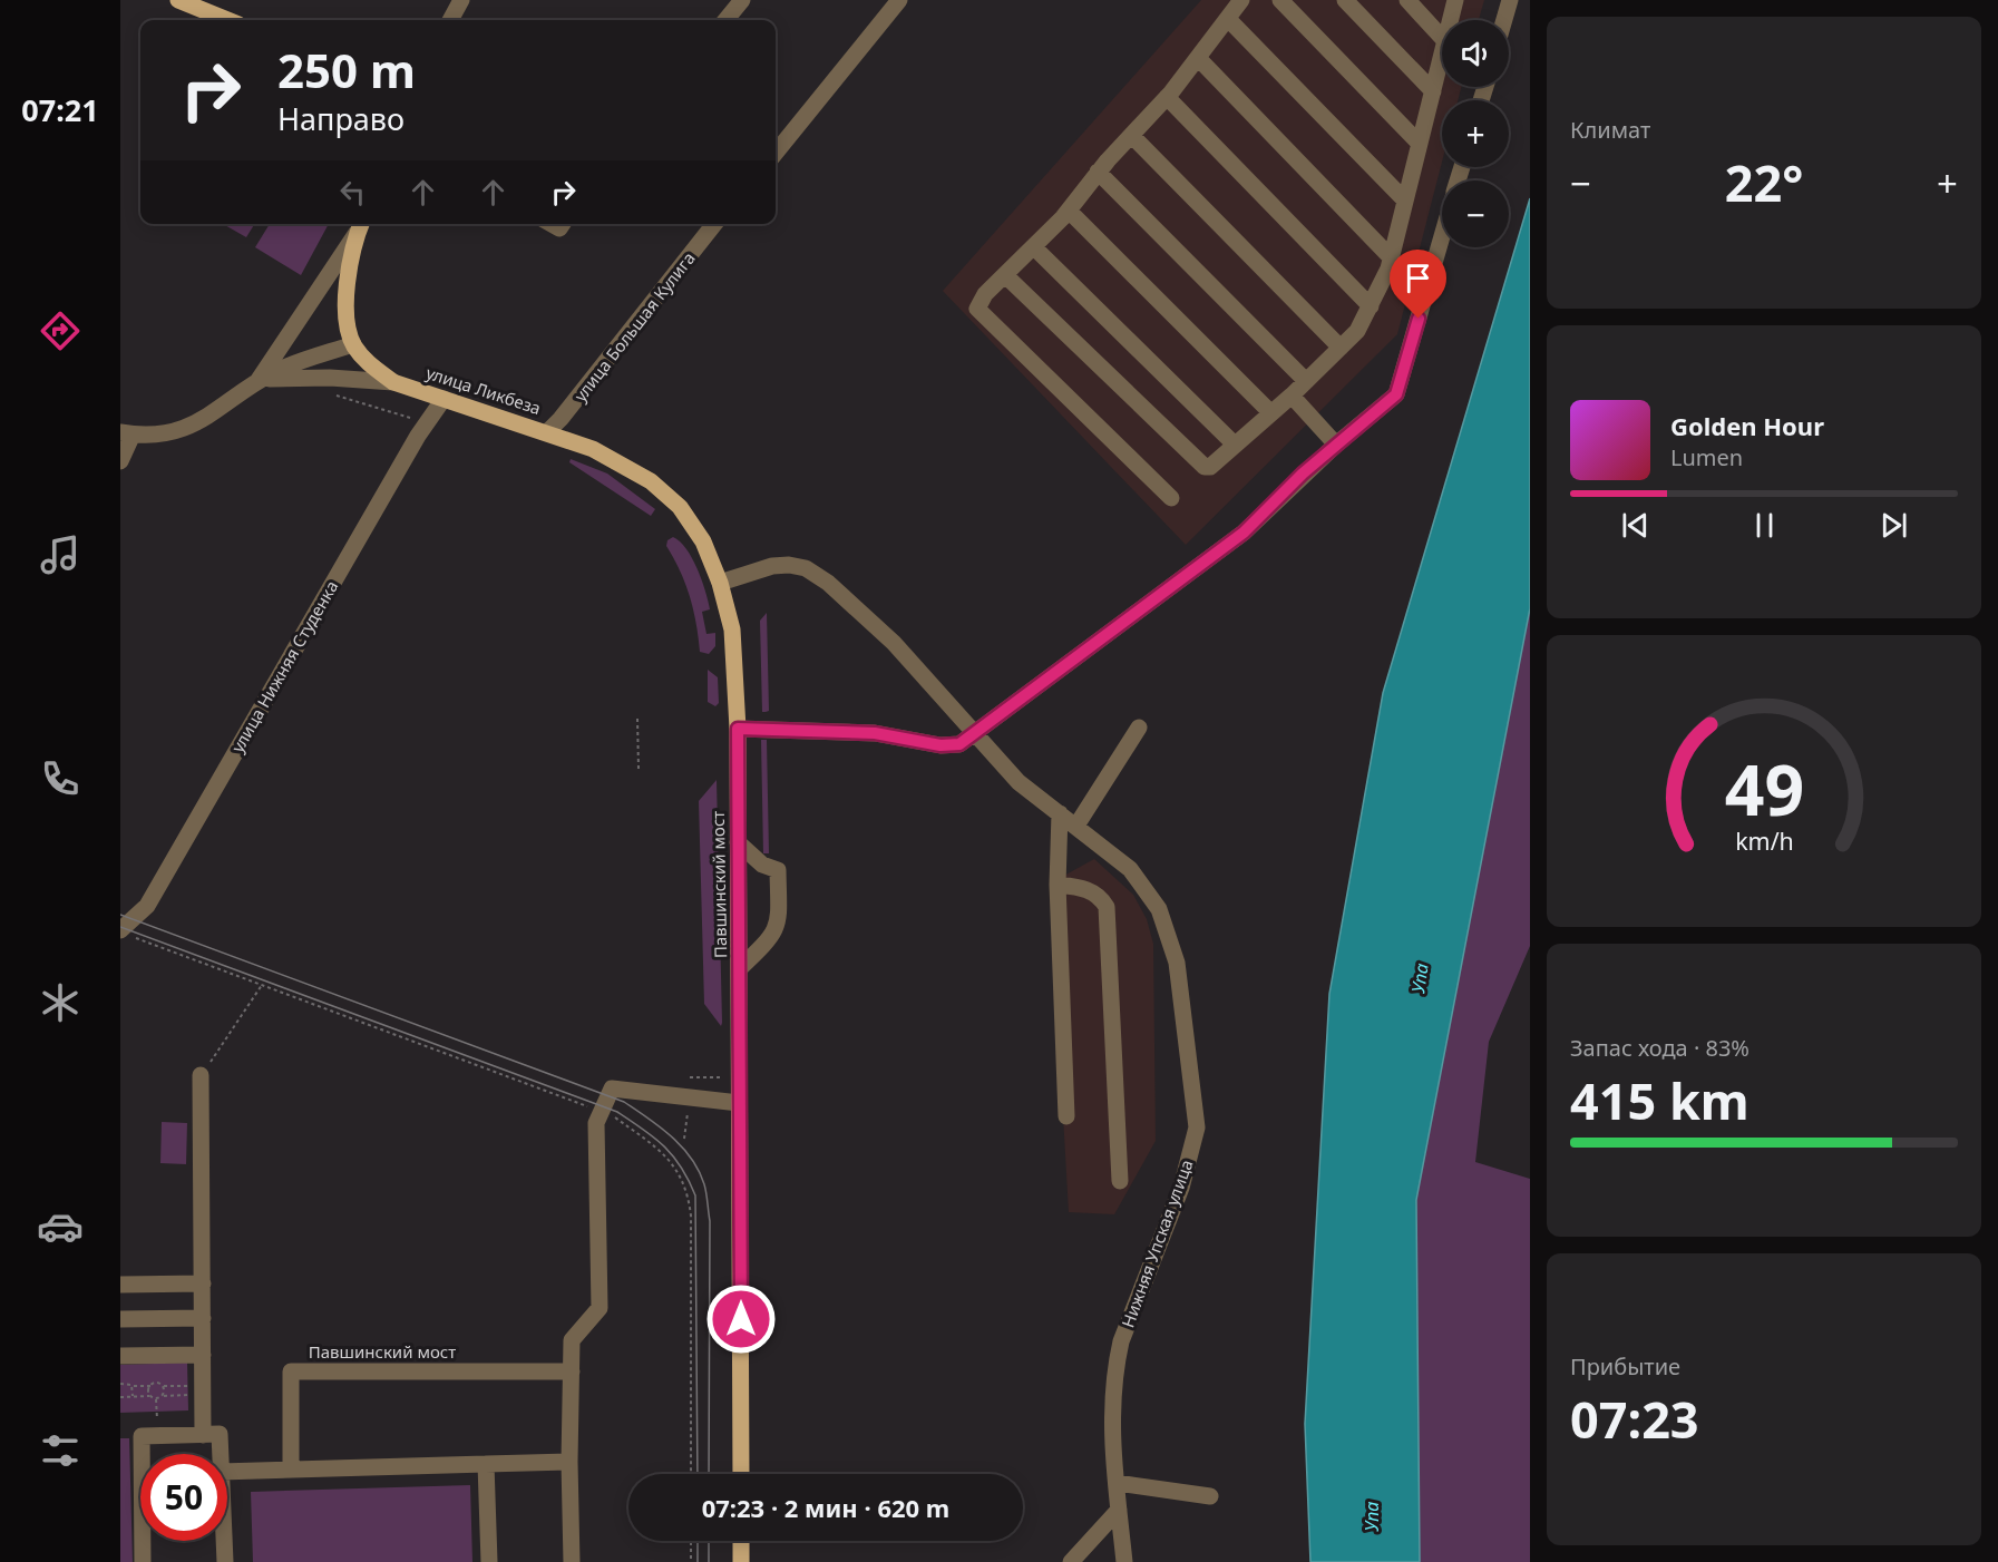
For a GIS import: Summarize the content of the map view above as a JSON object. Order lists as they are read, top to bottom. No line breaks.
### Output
{"streets":{"main road":["улица Ликбеза","Павшинский мост"],"street":["улица Большая Кулига","улица Нижняя Cтуденкa","Нижняя Упская улица"]},"crossings":[["улица Большая Кулига","улица Ликбеза"],["улица Ликбеза","улица Нижняя Cтуденкa"],["улица Ликбеза","Павшинский мост"],["улица Ликбеза","Нижняя Упская улица"]],"water":["Упа"],"page":{"tabs":"07:21","tile":["Климат",["Запас хода · 83%","415 km"],["Прибытие","07:23"]],"map_buttons":["+","−"],"turn":["250 m","Направо"],"heat":["−","22°","+"],"song":["Golden Hour","Lumen"],"limit":"50","trip":"07:23 · 2 мин · 620 m","gauge":["49","km/h"]}}
